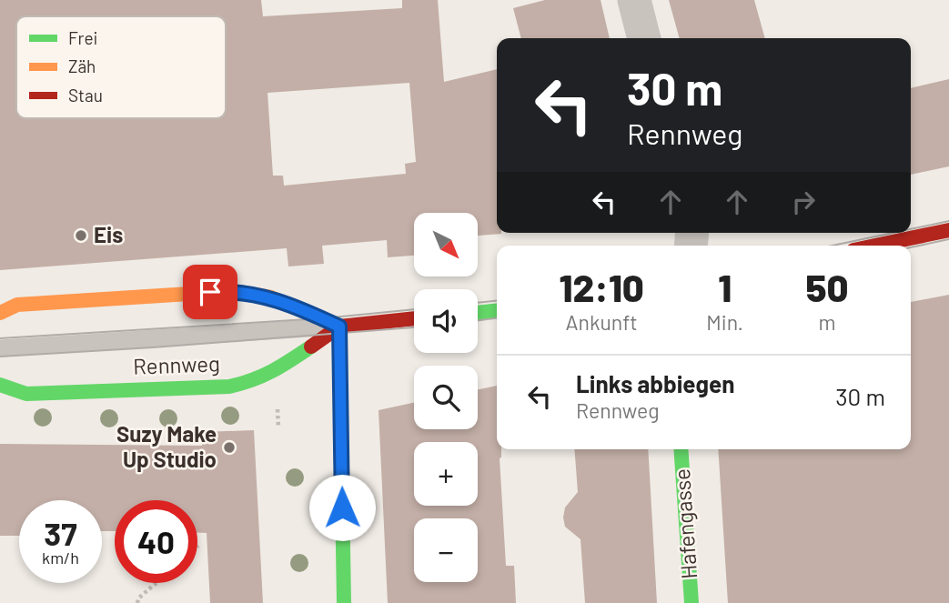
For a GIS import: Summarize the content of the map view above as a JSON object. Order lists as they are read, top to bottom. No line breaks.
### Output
{"streets":{"main road":["Rennweg","Hafengasse"]},"places":["Eis","Suzy Make Up Studio"],"legend":["Frei","Zäh","Stau"],"north":"bottom right","page":{"turn":["30 m","Rennweg"],"map_buttons":["+","−"],"eta":["12:10","Ankunft","1","Min.","50","m"],"list":[{"name":"Links abbiegen","note":"Rennweg","value":"30 m"}],"speed":"37 km/h","limit":"40"}}
